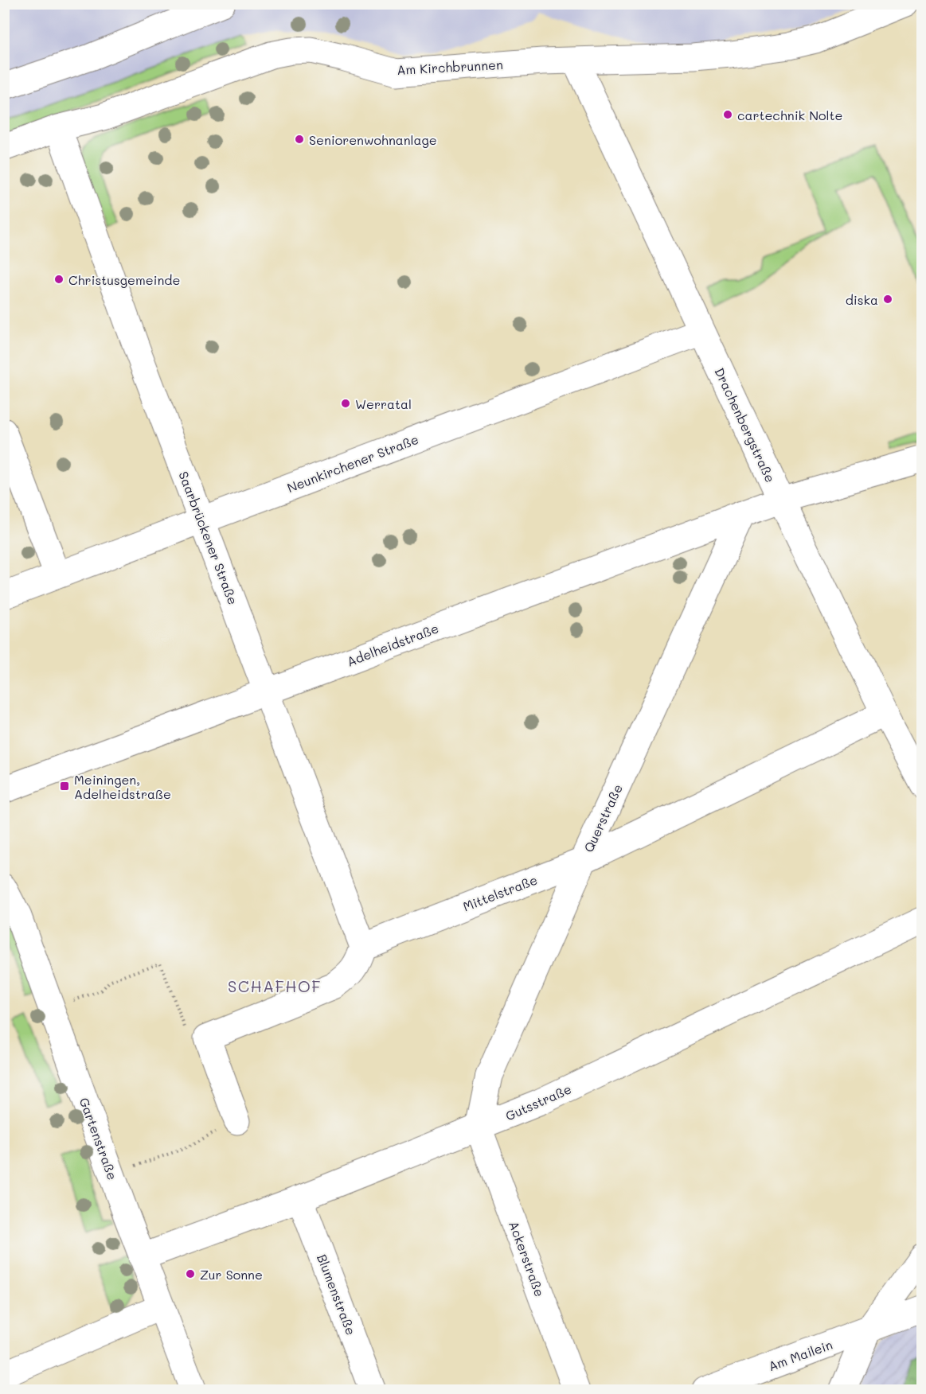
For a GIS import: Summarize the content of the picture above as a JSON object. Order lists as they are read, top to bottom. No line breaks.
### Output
{"streets":{"street":["Am Kirchbrunnen","Drachenbergstraße","Neunkirchener Straße","Saarbrückener Straße","Adelheidstraße","Querstraße","Mittelstraße","Gutsstraße","Gartenstraße","Ackerstraße","Blumenstraße","Am Mailein"]},"crossings":[["Am Kirchbrunnen","Drachenbergstraße"],["Am Kirchbrunnen","Saarbrückener Straße"],["Drachenbergstraße","Neunkirchener Straße"],["Drachenbergstraße","Adelheidstraße"],["Drachenbergstraße","Mittelstraße"],["Neunkirchener Straße","Saarbrückener Straße"],["Saarbrückener Straße","Adelheidstraße"],["Saarbrückener Straße","Mittelstraße"],["Adelheidstraße","Querstraße"],["Querstraße","Mittelstraße"],["Querstraße","Gutsstraße"],["Querstraße","Ackerstraße"],["Gutsstraße","Gartenstraße"],["Gutsstraße","Ackerstraße"],["Gutsstraße","Blumenstraße"]],"districts":["SCHAFHOF"],"places":{"other":["cartechnik Nolte","Seniorenwohnanlage","Christusgemeinde","diska","Werratal","Zur Sonne"],"transit":["Meiningen, Adelheidstraße"]}}
